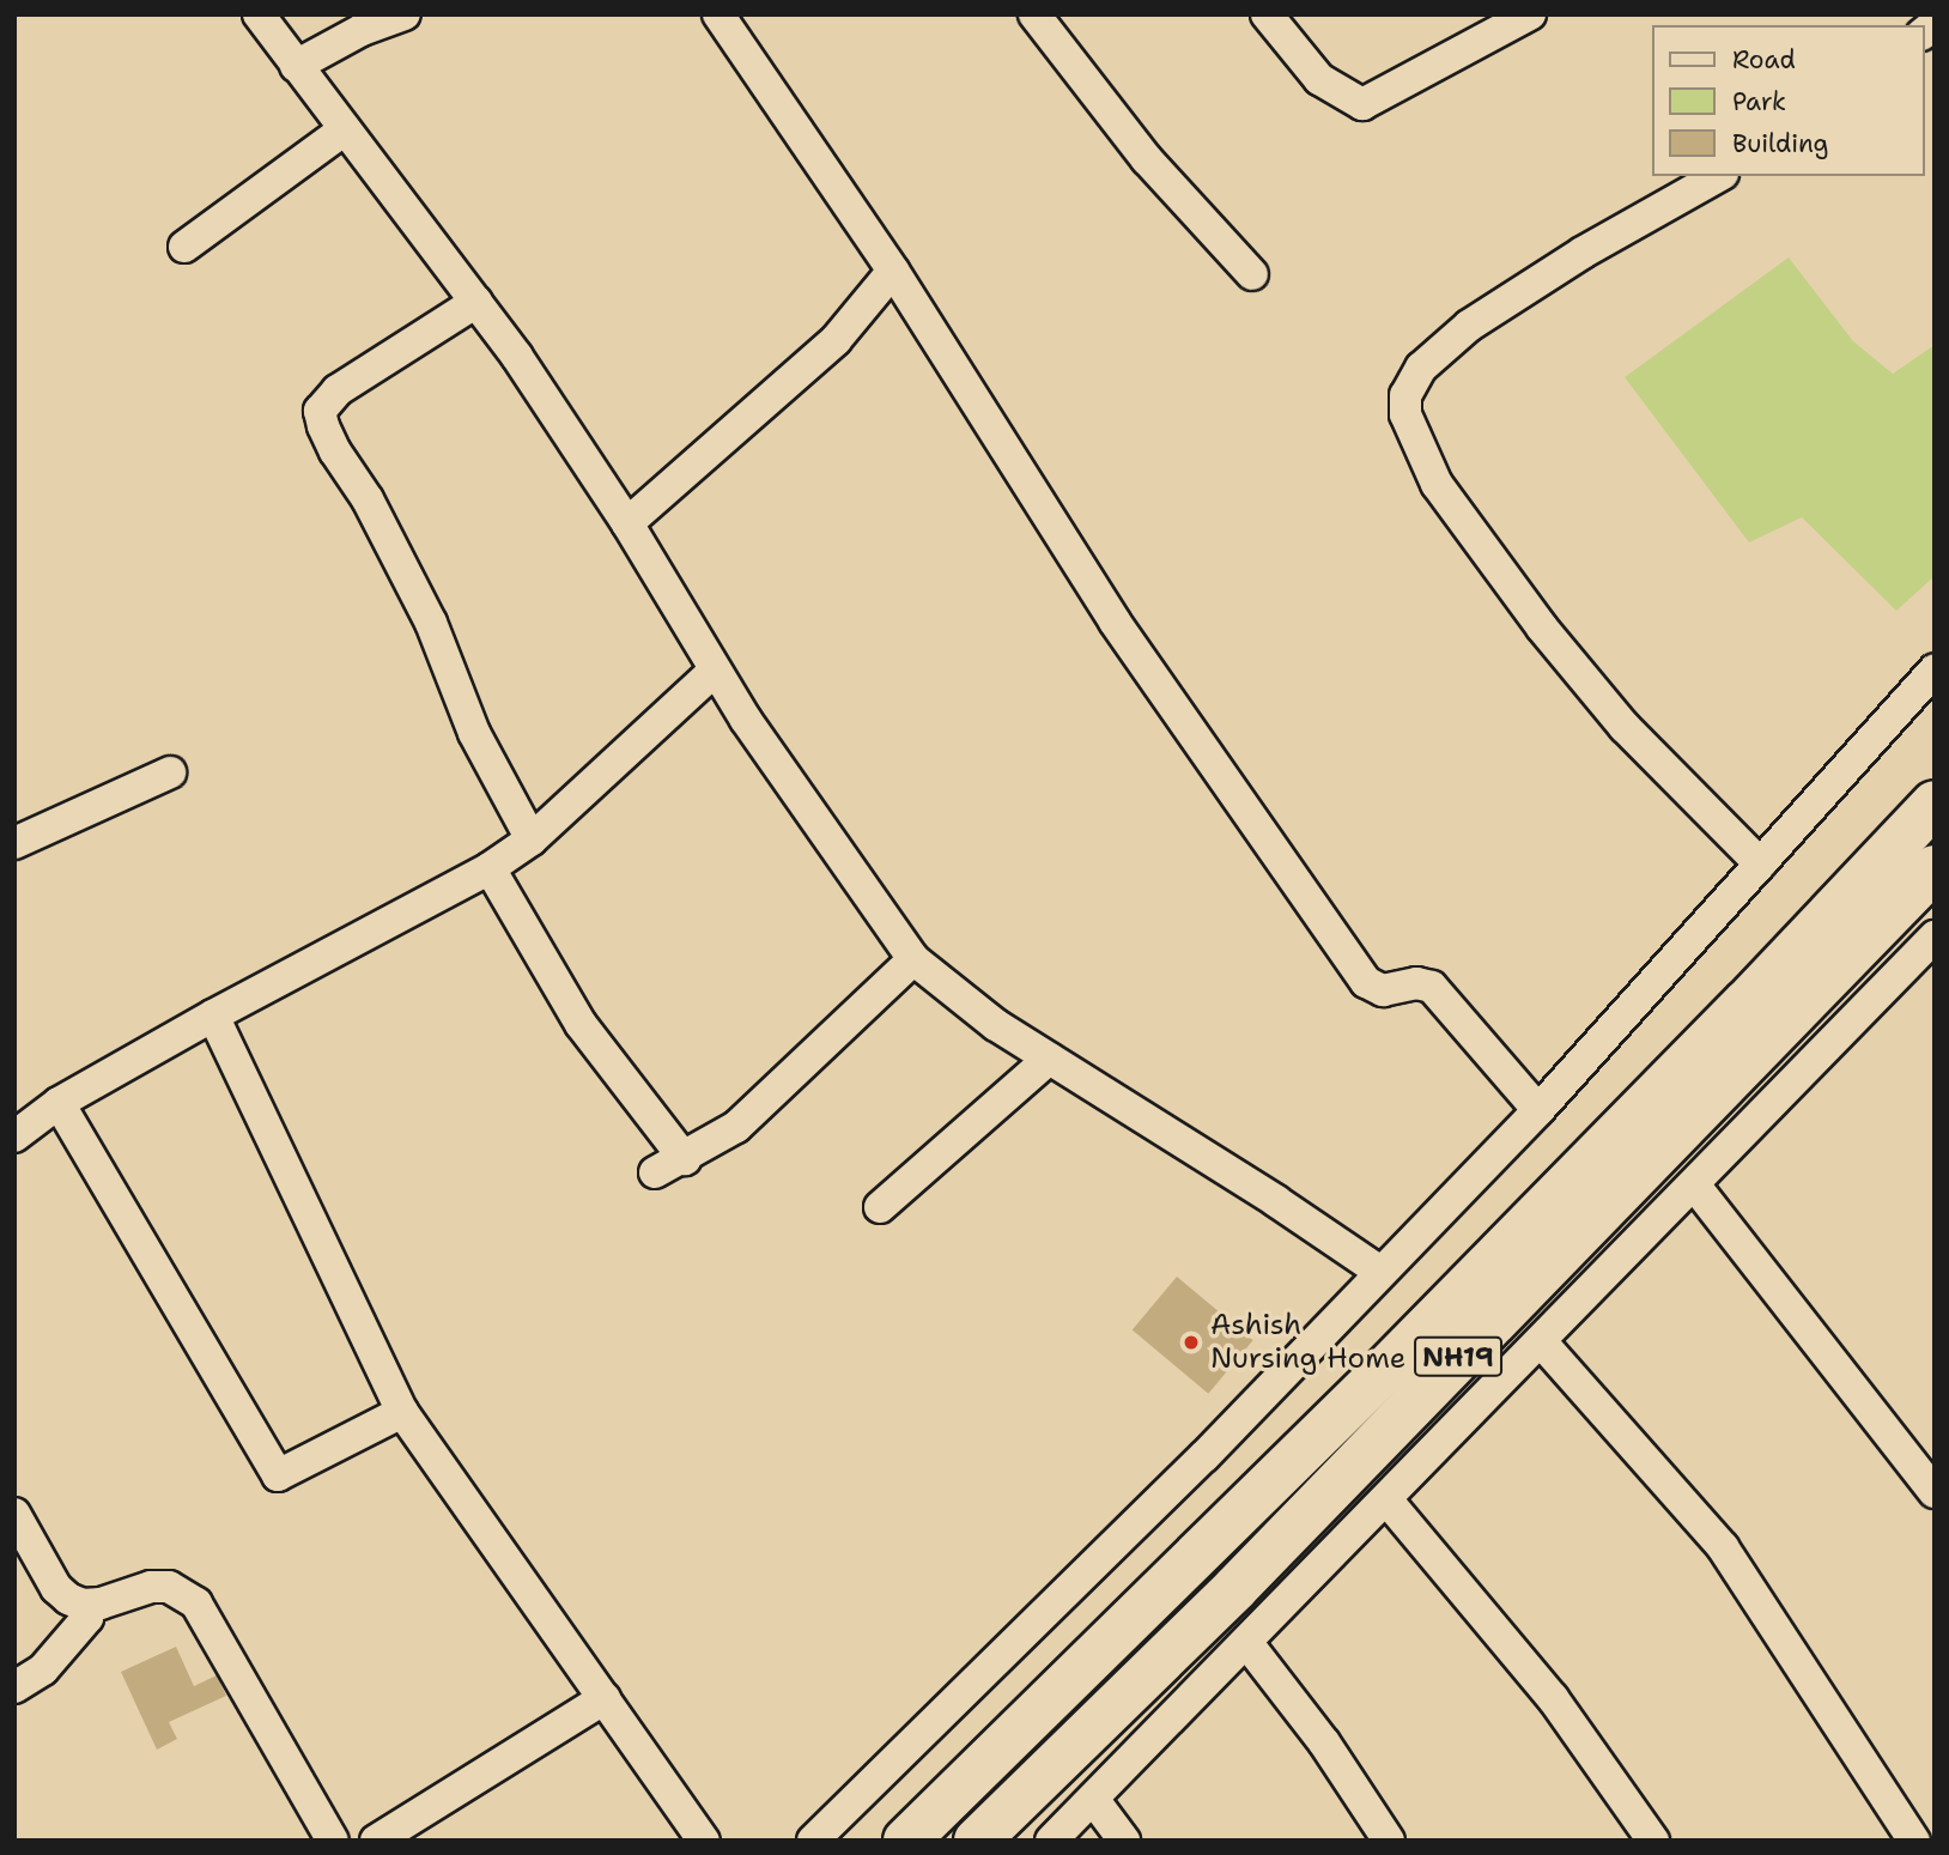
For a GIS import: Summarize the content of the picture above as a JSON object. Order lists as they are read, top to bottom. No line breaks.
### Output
{"streets":{"highway":["NH19"]},"places":["Ashish Nursing Home"],"legend":["Road","Park","Building"]}
